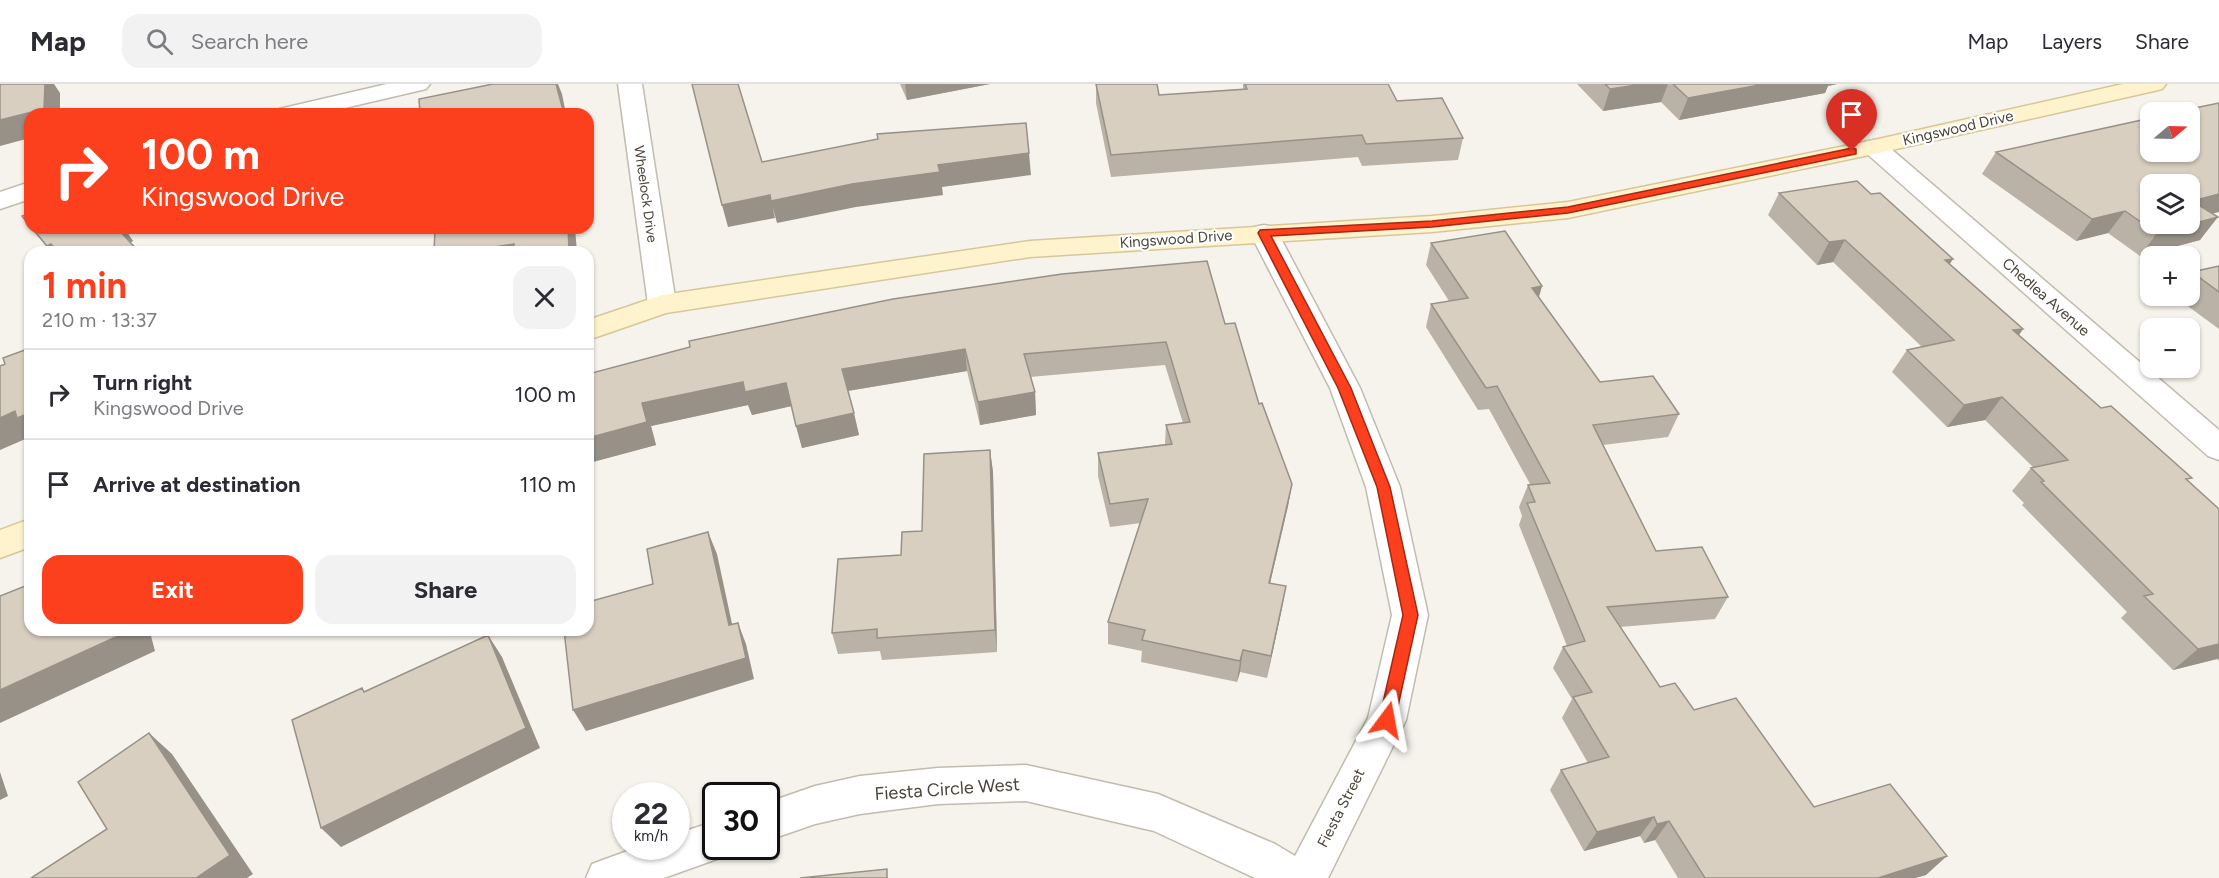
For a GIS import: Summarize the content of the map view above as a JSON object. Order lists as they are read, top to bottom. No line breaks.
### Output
{"streets":{"street":["Kingswood Drive","Wheelock Drive","Chedlea Avenue","Fiesta Circle West","Fiesta Street"]},"crossings":[["Kingswood Drive","Wheelock Drive"],["Kingswood Drive","Chedlea Avenue"],["Kingswood Drive","Fiesta Street"]],"north":"right","page":{"header":"Map","search":"Search here","nav":["Map","Layers","Share"],"map_buttons":["+","−"],"turn":["100 m","Kingswood Drive"],"heading":["1 min","210 m · 13:37"],"list":[{"name":"Turn right","note":"Kingswood Drive","value":"100 m"},{"name":"Arrive at destination","value":"110 m"}],"buttons":["Exit","Share"],"speed":"22 km/h","limit":"30"}}
